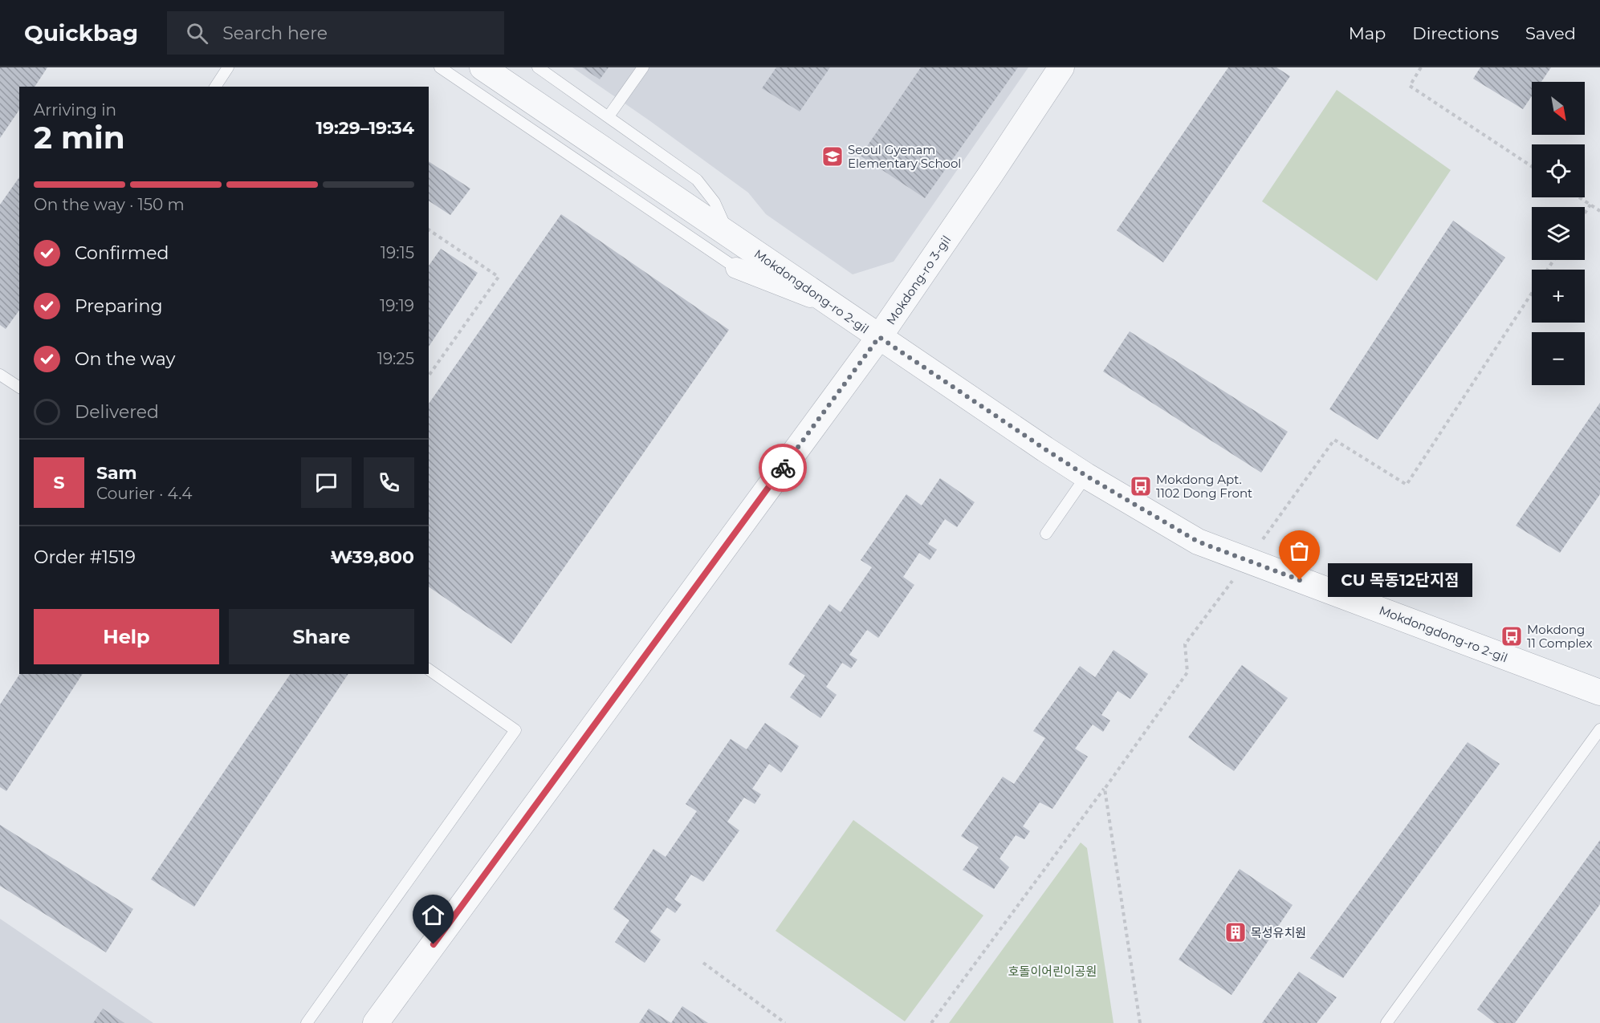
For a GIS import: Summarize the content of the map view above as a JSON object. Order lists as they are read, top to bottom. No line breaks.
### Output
{"streets":{"street":["Mokdong-ro 3-gil","Mokdongdong-ro 2-gil"]},"crossings":[["Mokdong-ro 3-gil","Mokdongdong-ro 2-gil"]],"parks":["호돌이어린이공원"],"places":{"school or university":["Seoul Gyenam Elementary School"],"bus stop":["Mokdong Apt. 1102 Dong Front","Mokdong 11 Complex"],"other":["CU 목동12단지점"],"building":["목성유치원"]},"north":"bottom right","page":{"header":"Quickbag","search":"Search here","nav":["Map","Directions","Saved"],"map_buttons":["+","−"],"heading":["2 min","Arriving in","19:29–19:34"],"panel":["Sam","Courier · 4.4","Order #1519","₩39,800"],"bar":"On the way · 150 m","list":[["Confirmed","19:15"],["Preparing","19:19"],["On the way","19:25"],"Delivered"],"round":"S","bubble":"CU 목동12단지점","buttons":["Help","Share"]}}
